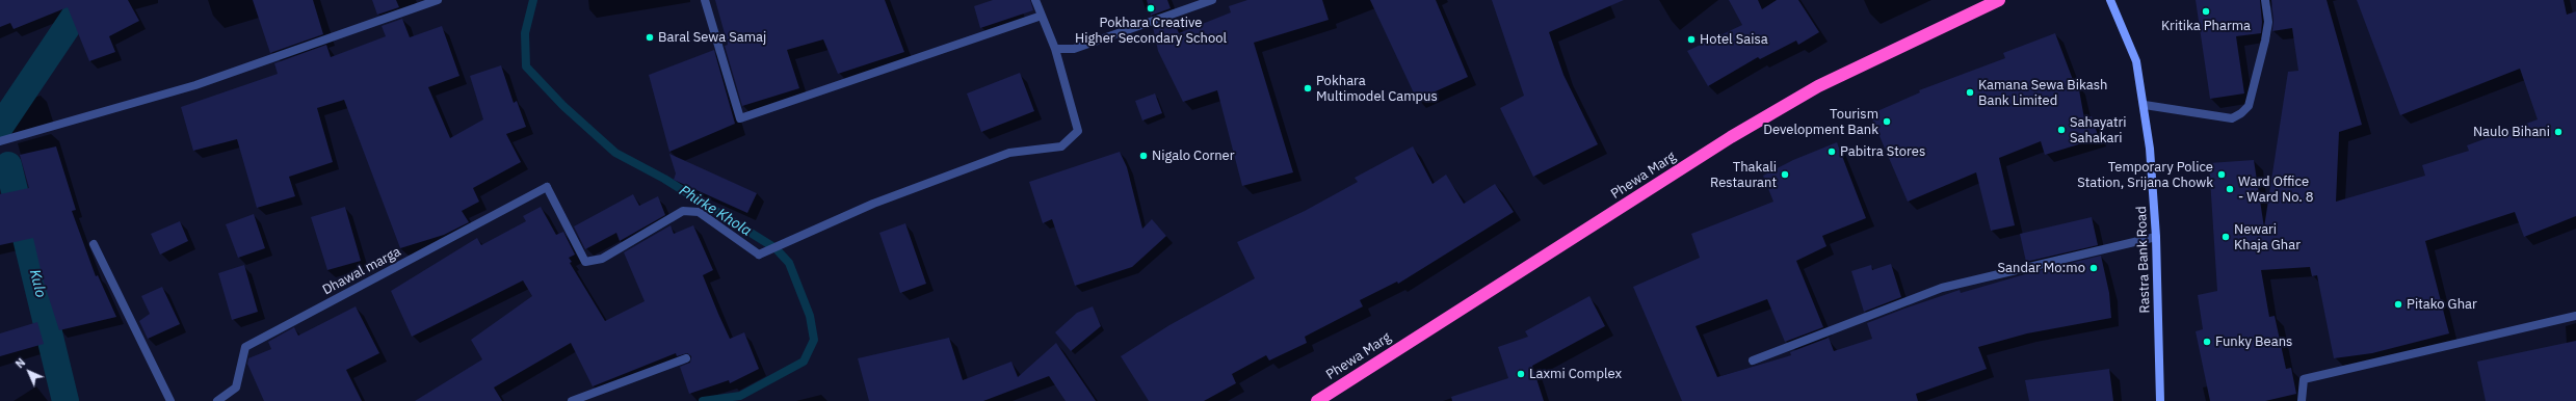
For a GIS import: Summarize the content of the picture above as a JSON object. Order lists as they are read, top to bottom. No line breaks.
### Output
{"streets":{"highway":["Phewa Marg"],"main road":["Rastra Bank Road"],"street":["Dhawal marga"]},"water":["Phirke Khola","Kulo"],"places":["Pokhara Creative Higher Secondary School","Kritika Pharma","Baral Sewa Samaj","Hotel Saisa","Pokhara Multimodel Campus","Kamana Sewa Bikash Bank Limited","Tourism Development Bank","Sahayatri Sahakari","Naulo Bihani","Pabitra Stores","Nigalo Corner","Thakali Restaurant","Temporary Police Station, Srijana Chowk","Ward Office - Ward No. 8","Newari Khaja Ghar","Sandar Mo:mo","Pitako Ghar","Funky Beans","Laxmi Complex"],"north":"top left"}
